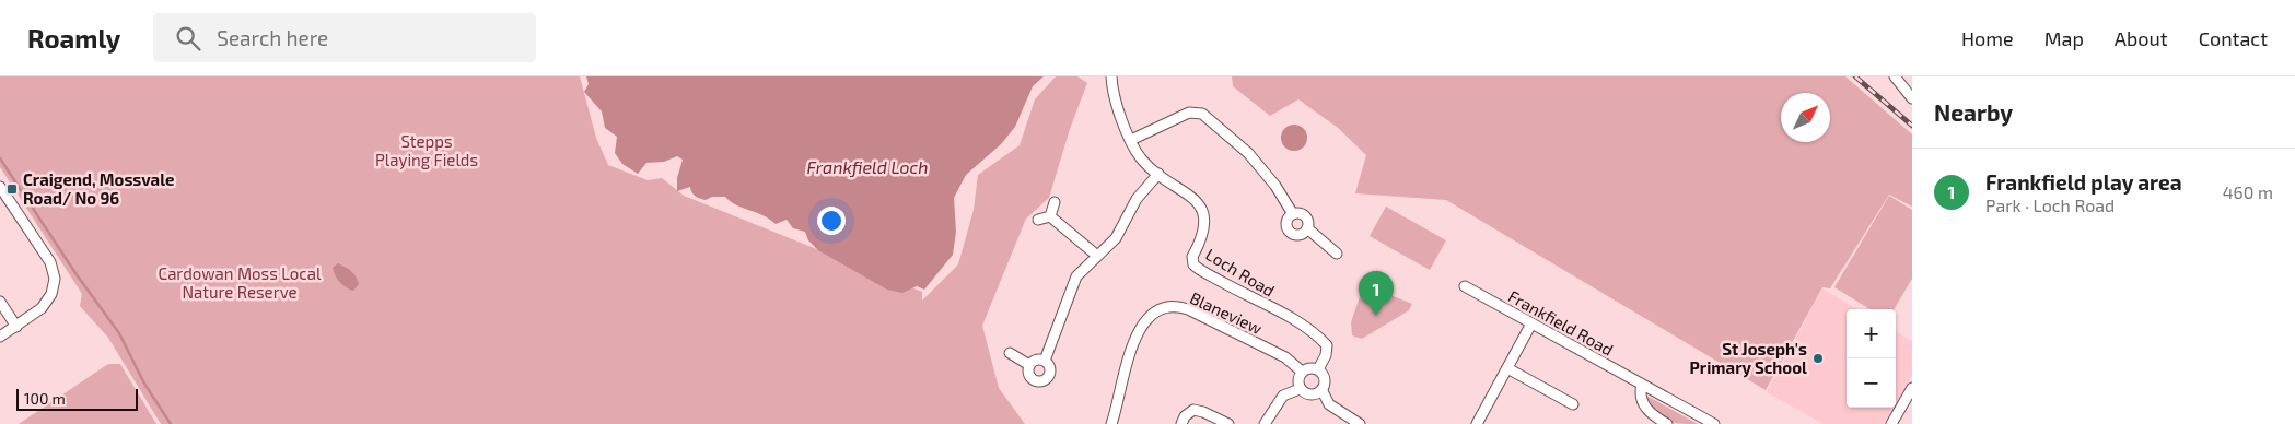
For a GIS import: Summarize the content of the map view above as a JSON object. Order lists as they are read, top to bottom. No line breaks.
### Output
{"streets":{"street":["Loch Road","Blaneview","Frankfield Road"]},"crossings":[["Loch Road","Blaneview"]],"water":["Frankfield Loch"],"parks":["Stepps Playing Fields","Cardowan Moss Local Nature Reserve"],"places":{"transit":["Craigend, Mossvale Road/ No 96"],"other":["St Joseph's Primary School"]},"scale_bar":"100 m","north":"top right","page":{"header":"Roamly","search":"Search here","nav":["Home","Map","About","Contact"],"heading":"Nearby","list":[{"mark":"1","name":"Frankfield play area","note":"Park · Loch Road","value":"460 m"}],"pins":"1","map_buttons":["+","−"],"scale":"100 m"}}
